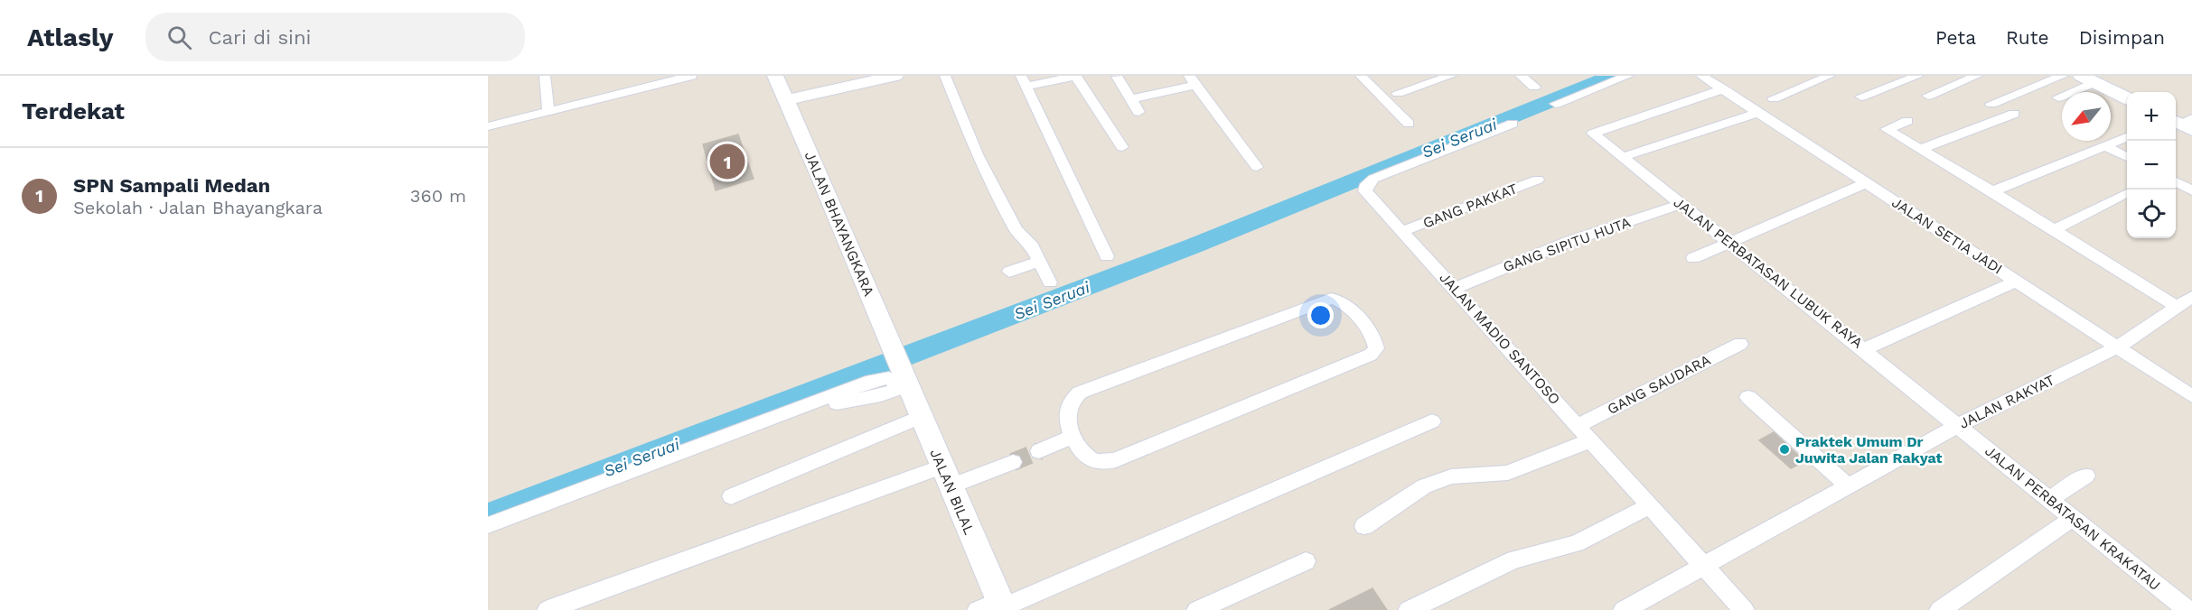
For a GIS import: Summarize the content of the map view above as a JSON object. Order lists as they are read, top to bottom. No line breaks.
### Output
{"streets":{"main road":["JALAN BHAYANGKARA","JALAN BILAL"],"street":["GANG PAKKAT","JALAN SETIA JADI","GANG SIPITU HUTA","JALAN PERBATASAN LUBUK RAYA","JALAN MADIO SANTOSO","GANG SAUDARA","JALAN RAKYAT","JALAN PERBATASAN KRAKATAU"]},"crossings":[["GANG PAKKAT","JALAN MADIO SANTOSO"],["JALAN BHAYANGKARA","JALAN BILAL"],["JALAN SETIA JADI","JALAN PERBATASAN LUBUK RAYA"],["JALAN SETIA JADI","JALAN RAKYAT"],["GANG SIPITU HUTA","JALAN PERBATASAN LUBUK RAYA"],["GANG SIPITU HUTA","JALAN MADIO SANTOSO"],["JALAN PERBATASAN LUBUK RAYA","JALAN PERBATASAN KRAKATAU"],["JALAN MADIO SANTOSO","GANG SAUDARA"],["JALAN MADIO SANTOSO","JALAN RAKYAT"],["JALAN RAKYAT","JALAN PERBATASAN KRAKATAU"]],"water":["Sei Seruai"],"places":["Praktek Umum Dr Juwita Jalan Rakyat"],"north":"bottom left","page":{"header":"Atlasly","search":"Cari di sini","nav":["Peta","Rute","Disimpan"],"heading":"Terdekat","map_buttons":["+","−"],"pins":"1","list":[{"mark":"1","name":"SPN Sampali Medan","note":"Sekolah · Jalan Bhayangkara","value":"360 m"}]}}
